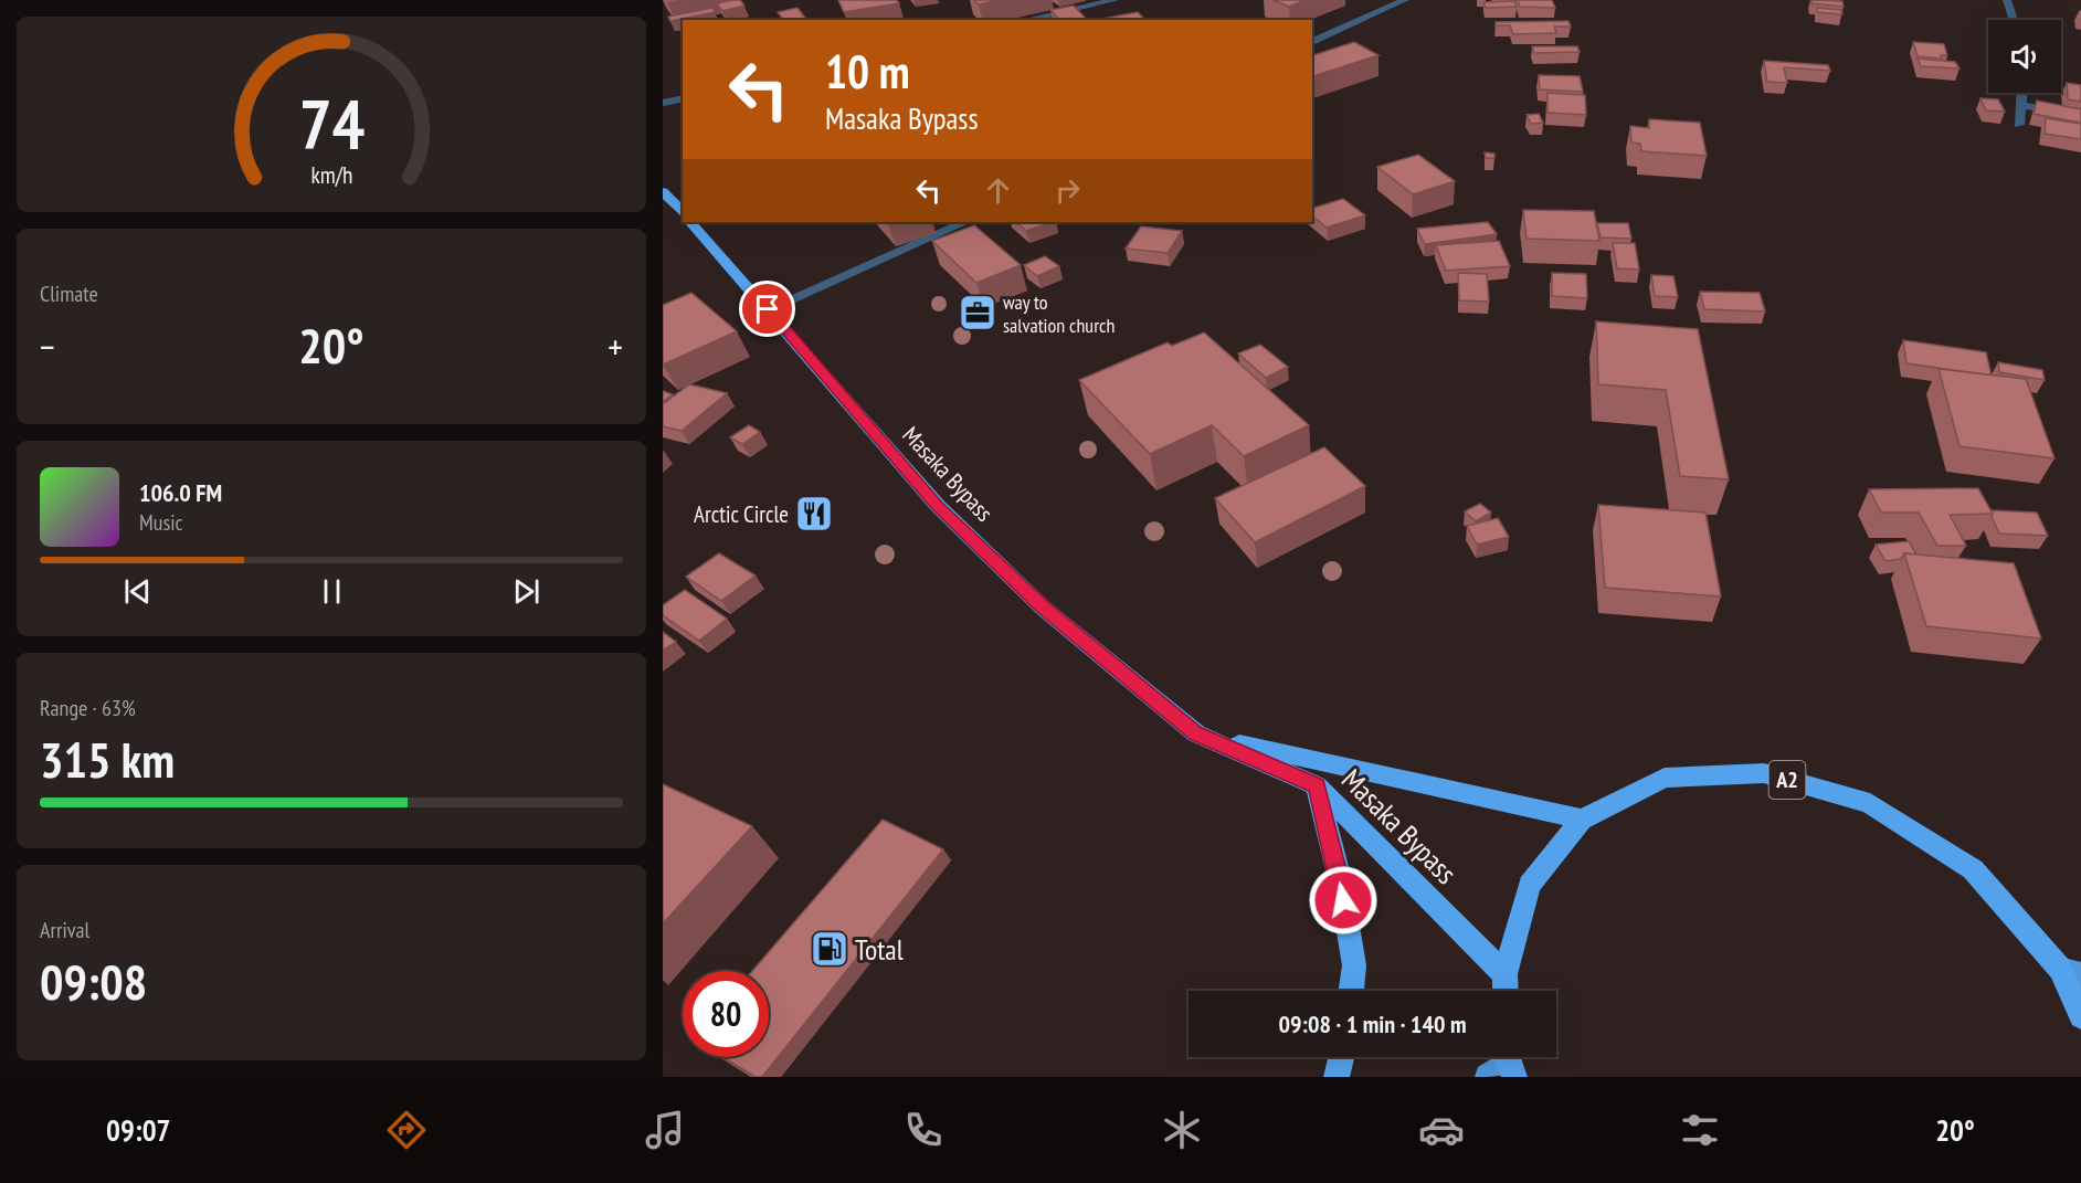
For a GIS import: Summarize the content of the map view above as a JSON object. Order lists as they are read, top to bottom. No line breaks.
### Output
{"streets":{"highway":["Masaka Bypass","A2"]},"crossings":[["Masaka Bypass","A2"]],"places":{"office":["way to salvation church"],"restaurant":["Arctic Circle"],"fuel station":["Total"]},"page":{"turn":["10 m","Masaka Bypass"],"tile":["Climate",["Range · 63%","315 km"],["Arrival","09:08"]],"heat":["−","20°","+"],"song":["106.0 FM","Music"],"limit":"80","trip":"09:08 · 1 min · 140 m","tabs":["09:07","20°"],"gauge":["74","km/h"]}}
